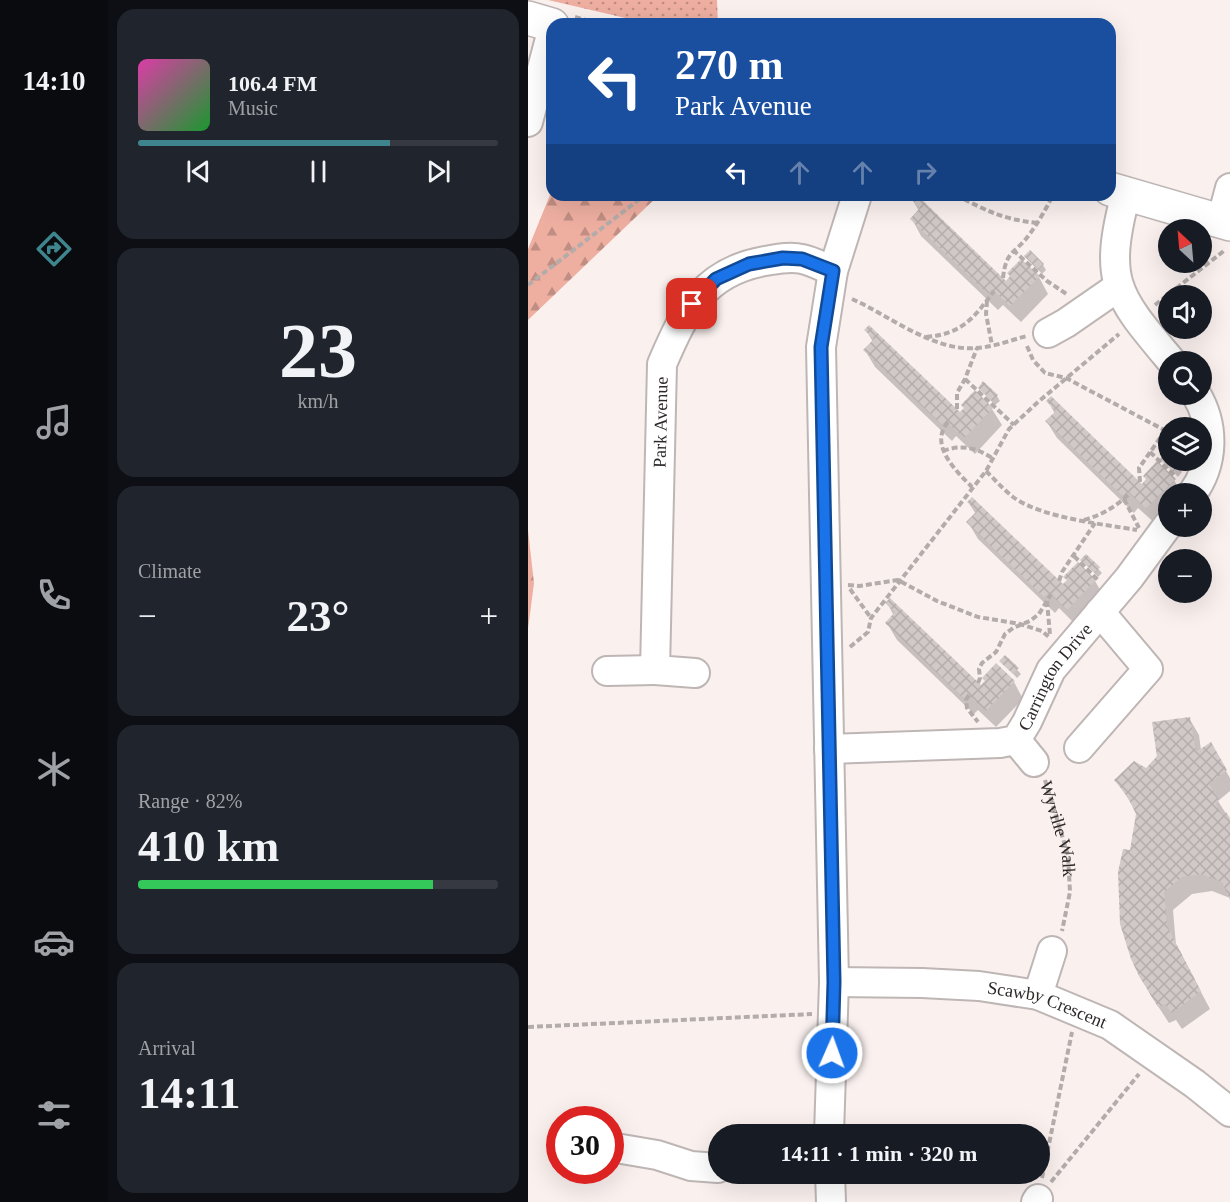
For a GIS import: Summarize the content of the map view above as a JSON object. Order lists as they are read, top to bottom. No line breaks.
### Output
{"streets":{"street":["Park Avenue","Carrington Drive","Wyville Walk","Scawby Crescent"]},"crossings":[["Carrington Drive","Wyville Walk"]],"north":"top left","page":{"tabs":"14:10","turn":["270 m","Park Avenue"],"song":["106.4 FM","Music"],"map_buttons":["+","−"],"tile":[["23","km/h"],"Climate",["Range · 82%","410 km"],["Arrival","14:11"]],"heat":["−","23°","+"],"limit":"30","trip":"14:11 · 1 min · 320 m"}}
